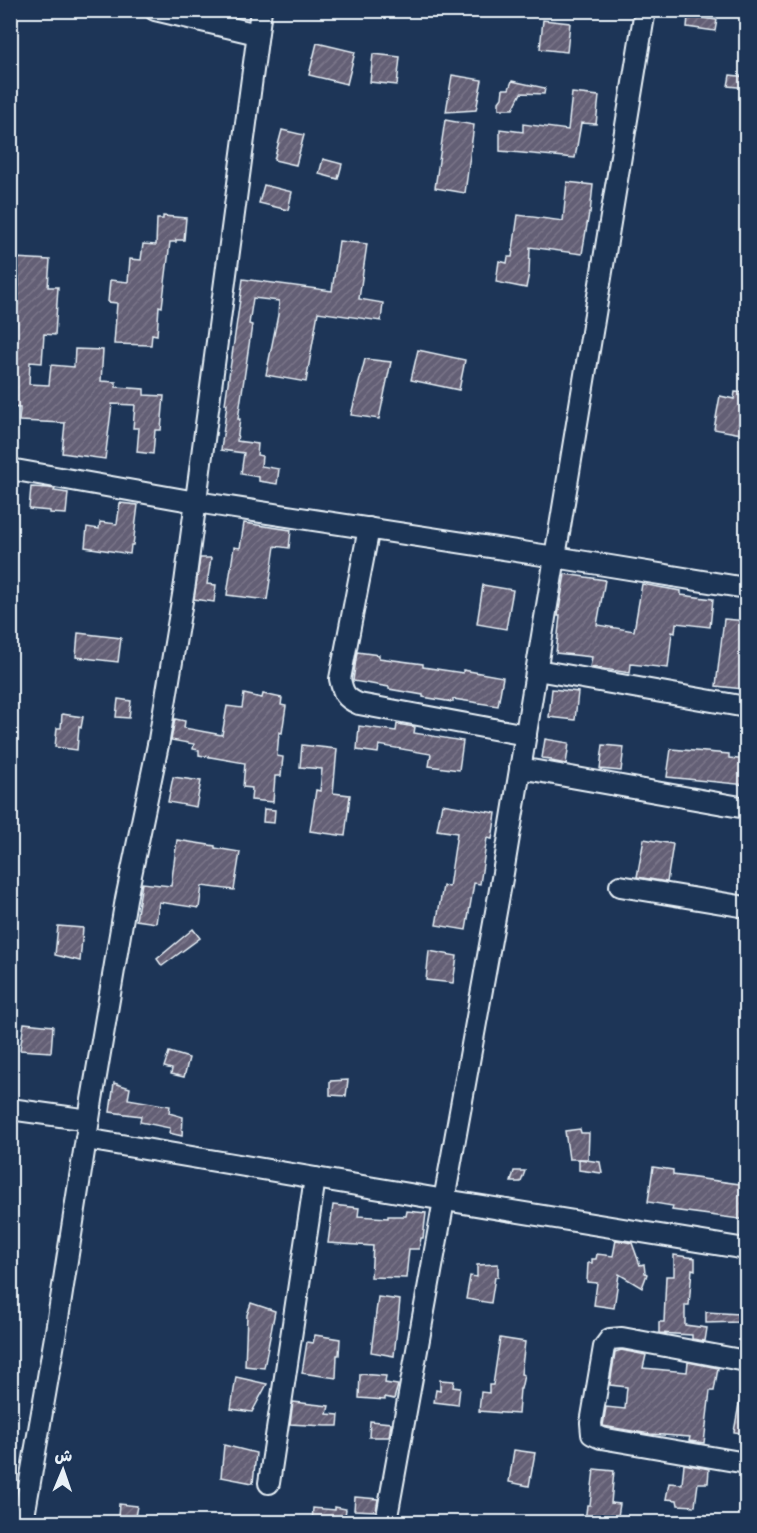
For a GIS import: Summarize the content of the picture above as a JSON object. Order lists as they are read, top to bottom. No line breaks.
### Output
{"north":"top"}
